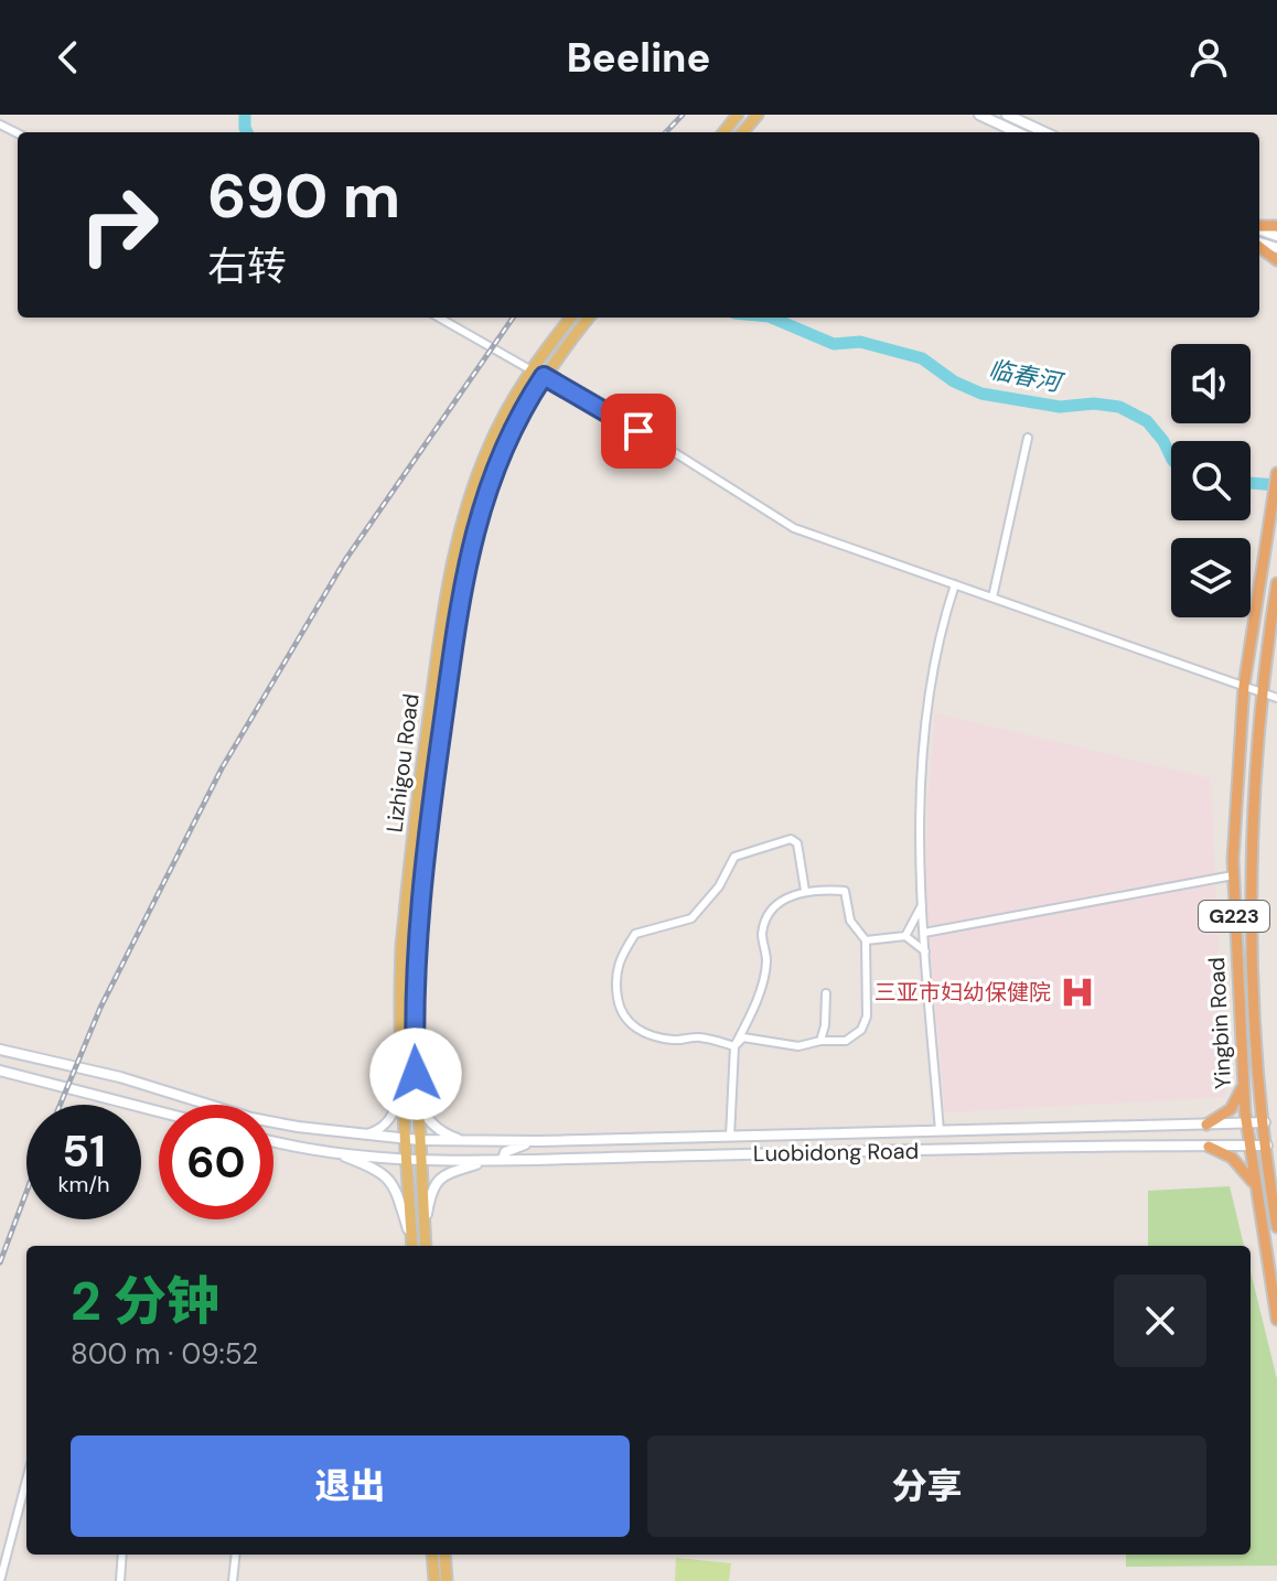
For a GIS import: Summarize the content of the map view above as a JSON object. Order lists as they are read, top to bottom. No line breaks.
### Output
{"streets":{"highway":["G223","Yingbin Road"],"main road":["Lizhigou Road","Luobidong Road"]},"crossings":[["Lizhigou Road","Luobidong Road"],["Yingbin Road","Luobidong Road"]],"water":["临春河"],"places":{"hospital":["三亚市妇幼保健院"]},"page":{"header":"Beeline","turn":["690 m","右转"],"speed":"51 km/h","limit":"60","heading":["2 分钟","800 m · 09:52"],"buttons":["退出","分享"]}}
